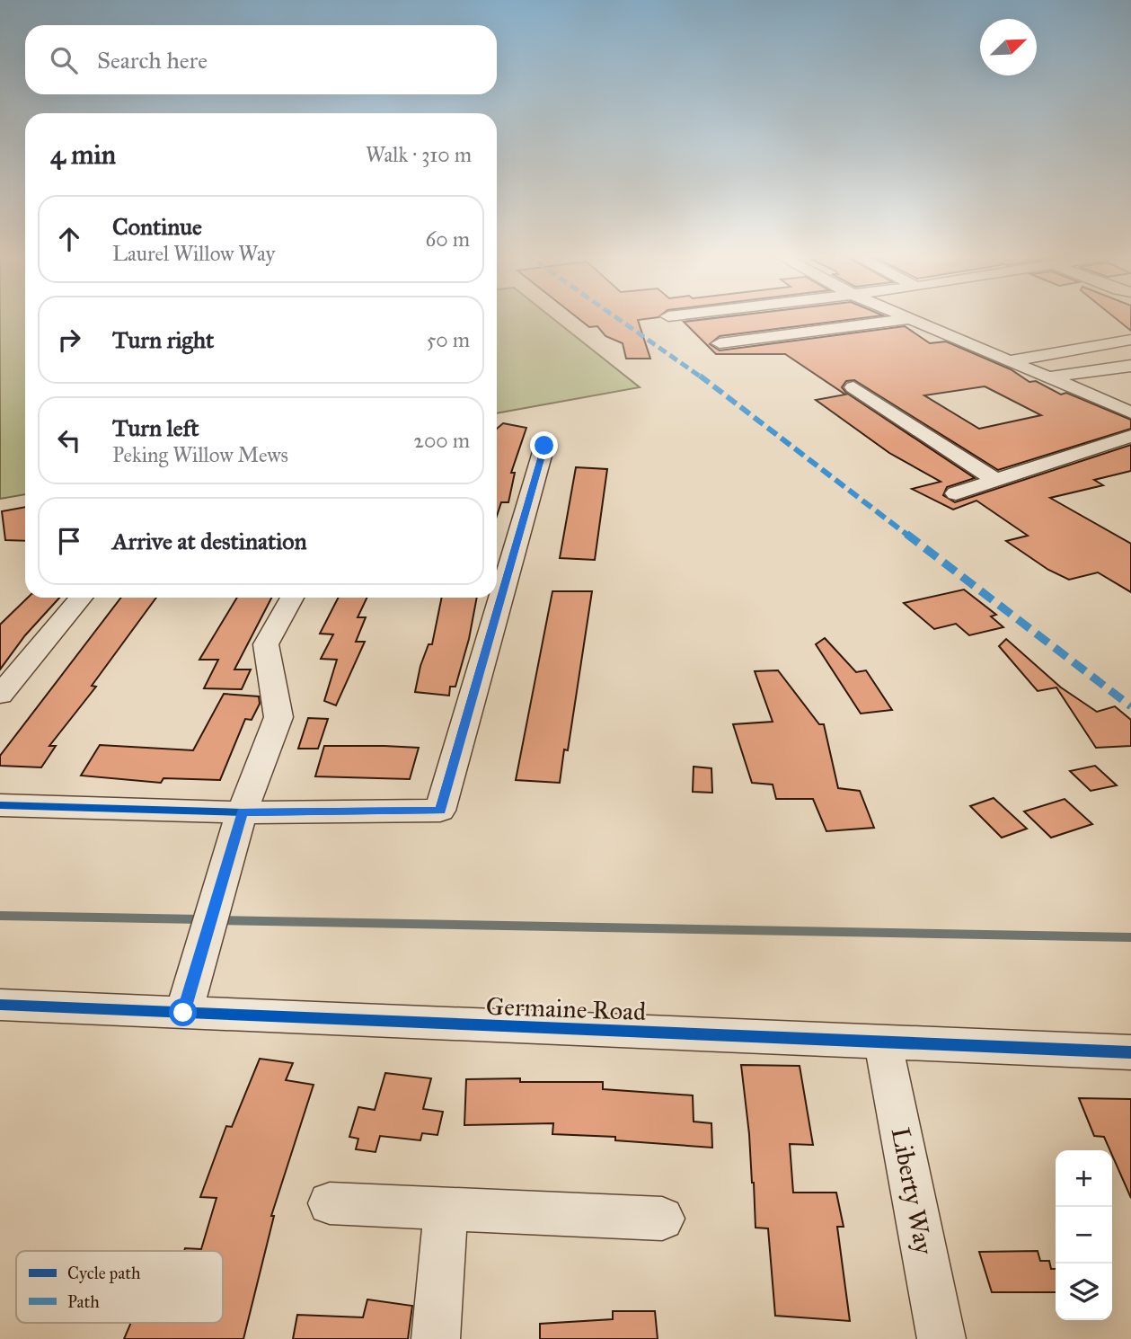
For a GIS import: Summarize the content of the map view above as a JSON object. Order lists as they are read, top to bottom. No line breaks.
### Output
{"streets":{"street":["Germaine Road","Liberty Way"]},"crossings":[["Germaine Road","Liberty Way"]],"legend":["Cycle path","Path"],"north":"top right","page":{"search":"Search here","heading":["4 min","Walk · 310 m"],"list":[["Continue","Laurel Willow Way","60 m"],["Turn right","50 m"],["Turn left","Peking Willow Mews","200 m"],"Arrive at destination"],"map_buttons":["+","−"]}}
